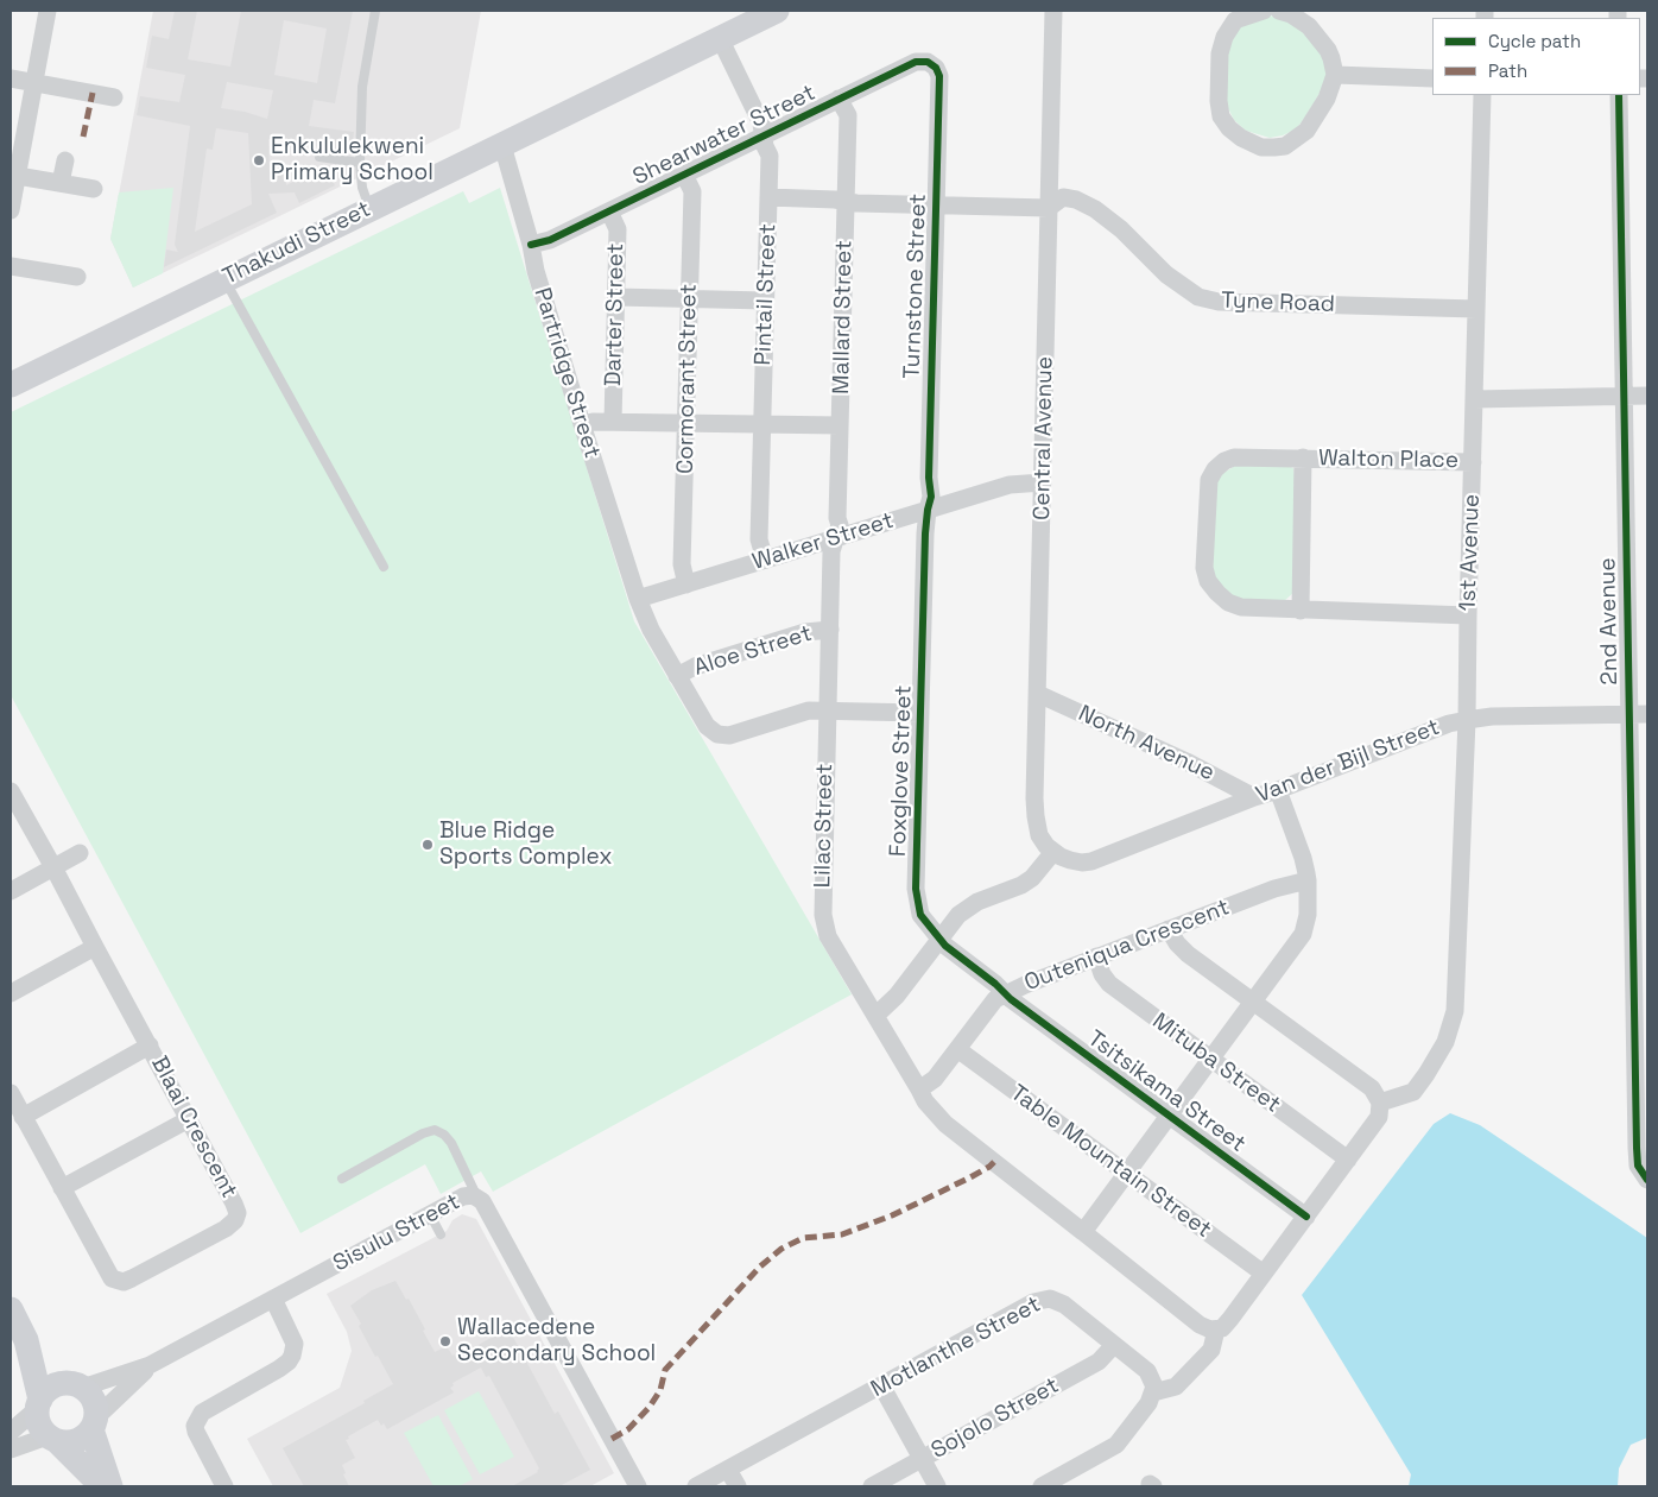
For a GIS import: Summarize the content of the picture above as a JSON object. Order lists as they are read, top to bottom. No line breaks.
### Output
{"streets":{"street":["Shearwater Street","Thakudi Street","Turnstone Street","Pintail Street","Tyne Road","Darter Street","Mallard Street","Partridge Street","Cormorant Street","Central Avenue","Walton Place","Walker Street","1st Avenue","2nd Avenue","Aloe Street","North Avenue","Van der Bijl Street","Foxglove Street","Lilac Street","Outeniqua Crescent","Mituba Street","Tsitsikama Street","Blaai Crescent","Table Mountain Street","Sisulu Street","Motlanthe Street","Sojolo Street"]},"crossings":[["Shearwater Street","Turnstone Street"],["Shearwater Street","Pintail Street"],["Shearwater Street","Darter Street"],["Shearwater Street","Mallard Street"],["Shearwater Street","Partridge Street"],["Shearwater Street","Cormorant Street"],["Thakudi Street","Pintail Street"],["Thakudi Street","Partridge Street"],["Turnstone Street","Walker Street"],["Turnstone Street","Foxglove Street"],["Pintail Street","Walker Street"],["Tyne Road","Central Avenue"],["Tyne Road","1st Avenue"],["Mallard Street","Walker Street"],["Mallard Street","Lilac Street"],["Partridge Street","Walker Street"],["Partridge Street","Aloe Street"],["Partridge Street","Foxglove Street"],["Partridge Street","Lilac Street"],["Cormorant Street","Walker Street"],["Central Avenue","Walker Street"],["Central Avenue","North Avenue"],["Central Avenue","Van der Bijl Street"],["Walton Place","1st Avenue"],["Walker Street","Foxglove Street"],["Walker Street","Lilac Street"],["1st Avenue","Van der Bijl Street"],["2nd Avenue","Van der Bijl Street"],["Aloe Street","Lilac Street"],["North Avenue","Van der Bijl Street"],["Foxglove Street","Outeniqua Crescent"],["Foxglove Street","Tsitsikama Street"],["Lilac Street","Outeniqua Crescent"],["Outeniqua Crescent","Mituba Street"],["Outeniqua Crescent","Tsitsikama Street"],["Outeniqua Crescent","Table Mountain Street"],["Motlanthe Street","Sojolo Street"]],"places":["Enkululekweni Primary School","Blue Ridge Sports Complex","Wallacedene Secondary School"],"legend":["Cycle path","Path"]}
